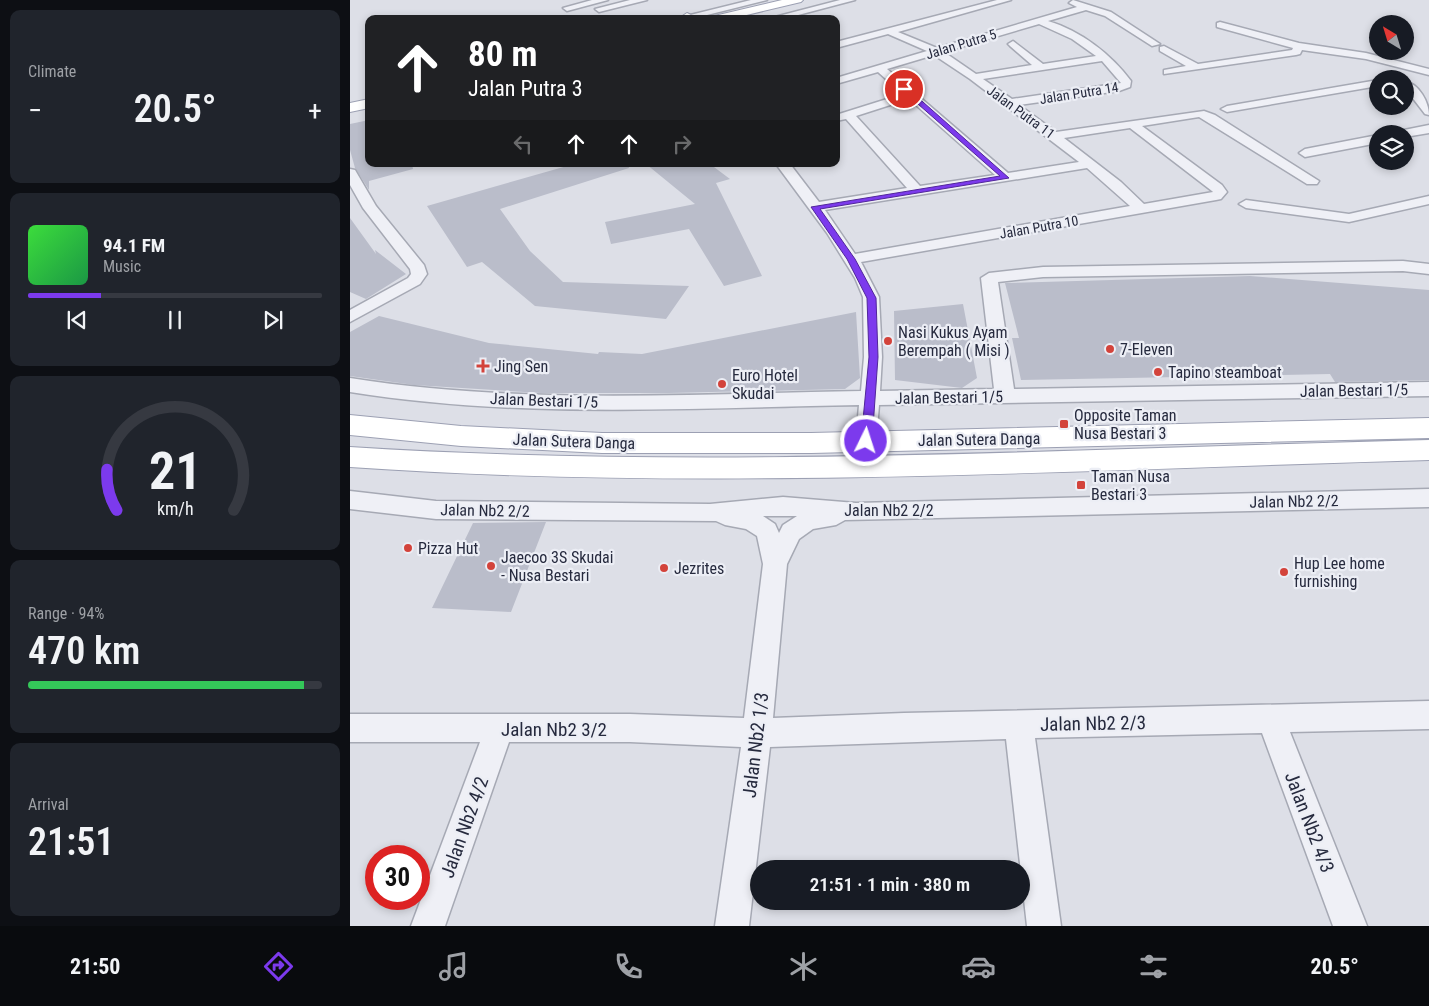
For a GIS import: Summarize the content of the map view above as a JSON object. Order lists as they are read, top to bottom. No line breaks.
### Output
{"streets":{"main road":["Jalan Sutera Danga"],"street":["Jalan Putra 5","Jalan Putra 14","Jalan Putra 11","Jalan Putra 10","Jalan Bestari 1/5","Jalan Nb2 2/2","Jalan Nb2 2/3","Jalan Nb2 3/2","Jalan Nb2 1/3","Jalan Nb2 4/3","Jalan Nb2 4/2"]},"crossings":[["Jalan Putra 5","Jalan Putra 14"],["Jalan Putra 5","Jalan Putra 11"],["Jalan Putra 14","Jalan Putra 11"],["Jalan Putra 11","Jalan Putra 10"],["Jalan Nb2 2/2","Jalan Nb2 1/3"],["Jalan Nb2 2/3","Jalan Nb2 3/2"],["Jalan Nb2 2/3","Jalan Nb2 1/3"],["Jalan Nb2 2/3","Jalan Nb2 4/3"],["Jalan Nb2 3/2","Jalan Nb2 1/3"],["Jalan Nb2 3/2","Jalan Nb2 4/2"]],"places":{"other":["Nasi Kukus Ayam Berempah ( Misi )","7-Eleven","Tapino steamboat","Euro Hotel Skudai","Pizza Hut","Jaecoo 3S Skudai - Nusa Bestari","Jezrites","Hup Lee home furnishing"],"health":["Jing Sen"],"transit":["Opposite Taman Nusa Bestari 3","Taman Nusa Bestari 3"]},"north":"top left","page":{"tile":["Climate",["Range · 94%","470 km"],["Arrival","21:51"]],"turn":["80 m","Jalan Putra 3"],"heat":["−","20.5°","+"],"song":["94.1 FM","Music"],"limit":"30","trip":"21:51 · 1 min · 380 m","tabs":["21:50","20.5°"],"gauge":["21","km/h"]}}
